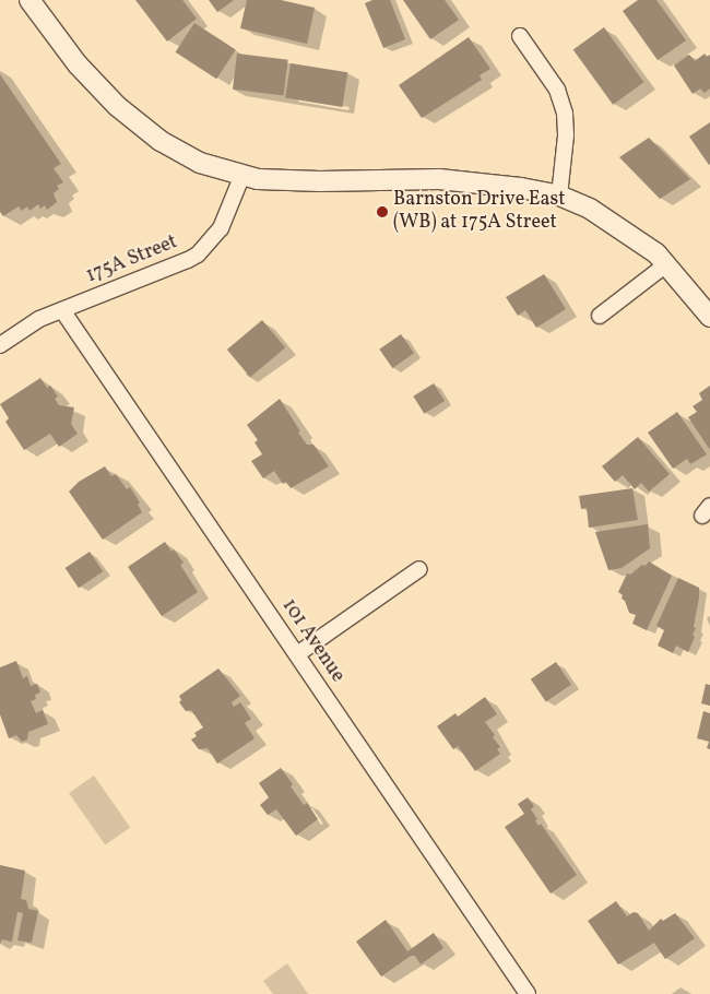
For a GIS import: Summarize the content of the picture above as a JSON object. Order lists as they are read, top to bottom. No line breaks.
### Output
{"streets":{"street":["175A Street","101 Avenue"]},"crossings":[["175A Street","101 Avenue"]],"places":["Barnston Drive East (WB) at 175A Street"]}
